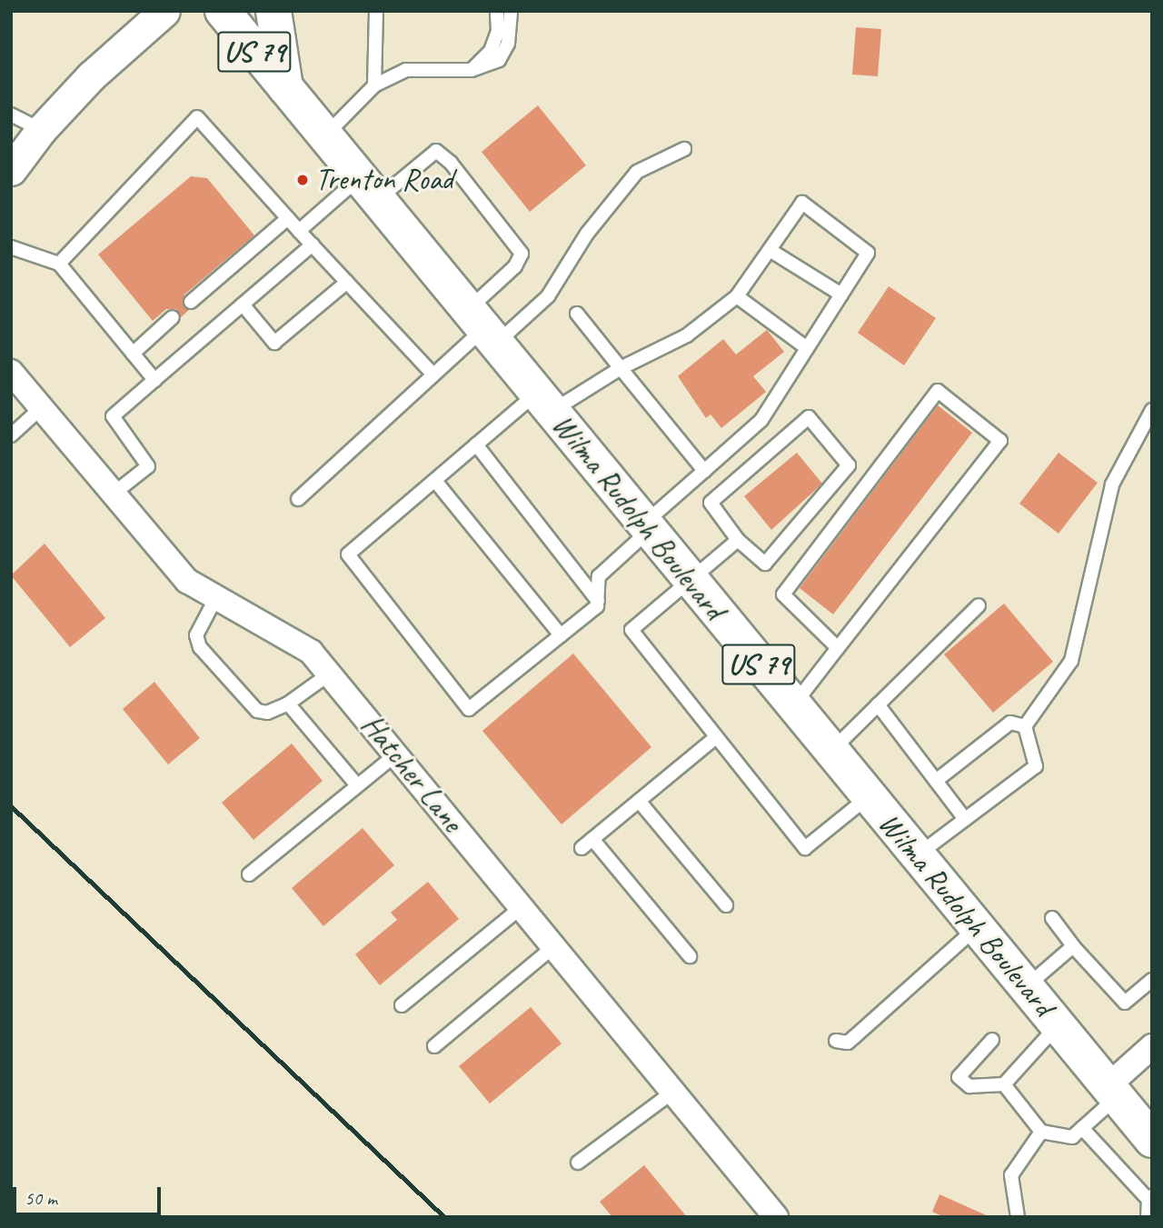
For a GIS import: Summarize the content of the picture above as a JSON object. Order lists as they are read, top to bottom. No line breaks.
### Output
{"streets":{"highway":["US 79","Wilma Rudolph Boulevard"],"street":["Hatcher Lane"]},"places":["Trenton Road"],"scale_bar":"50 m"}
